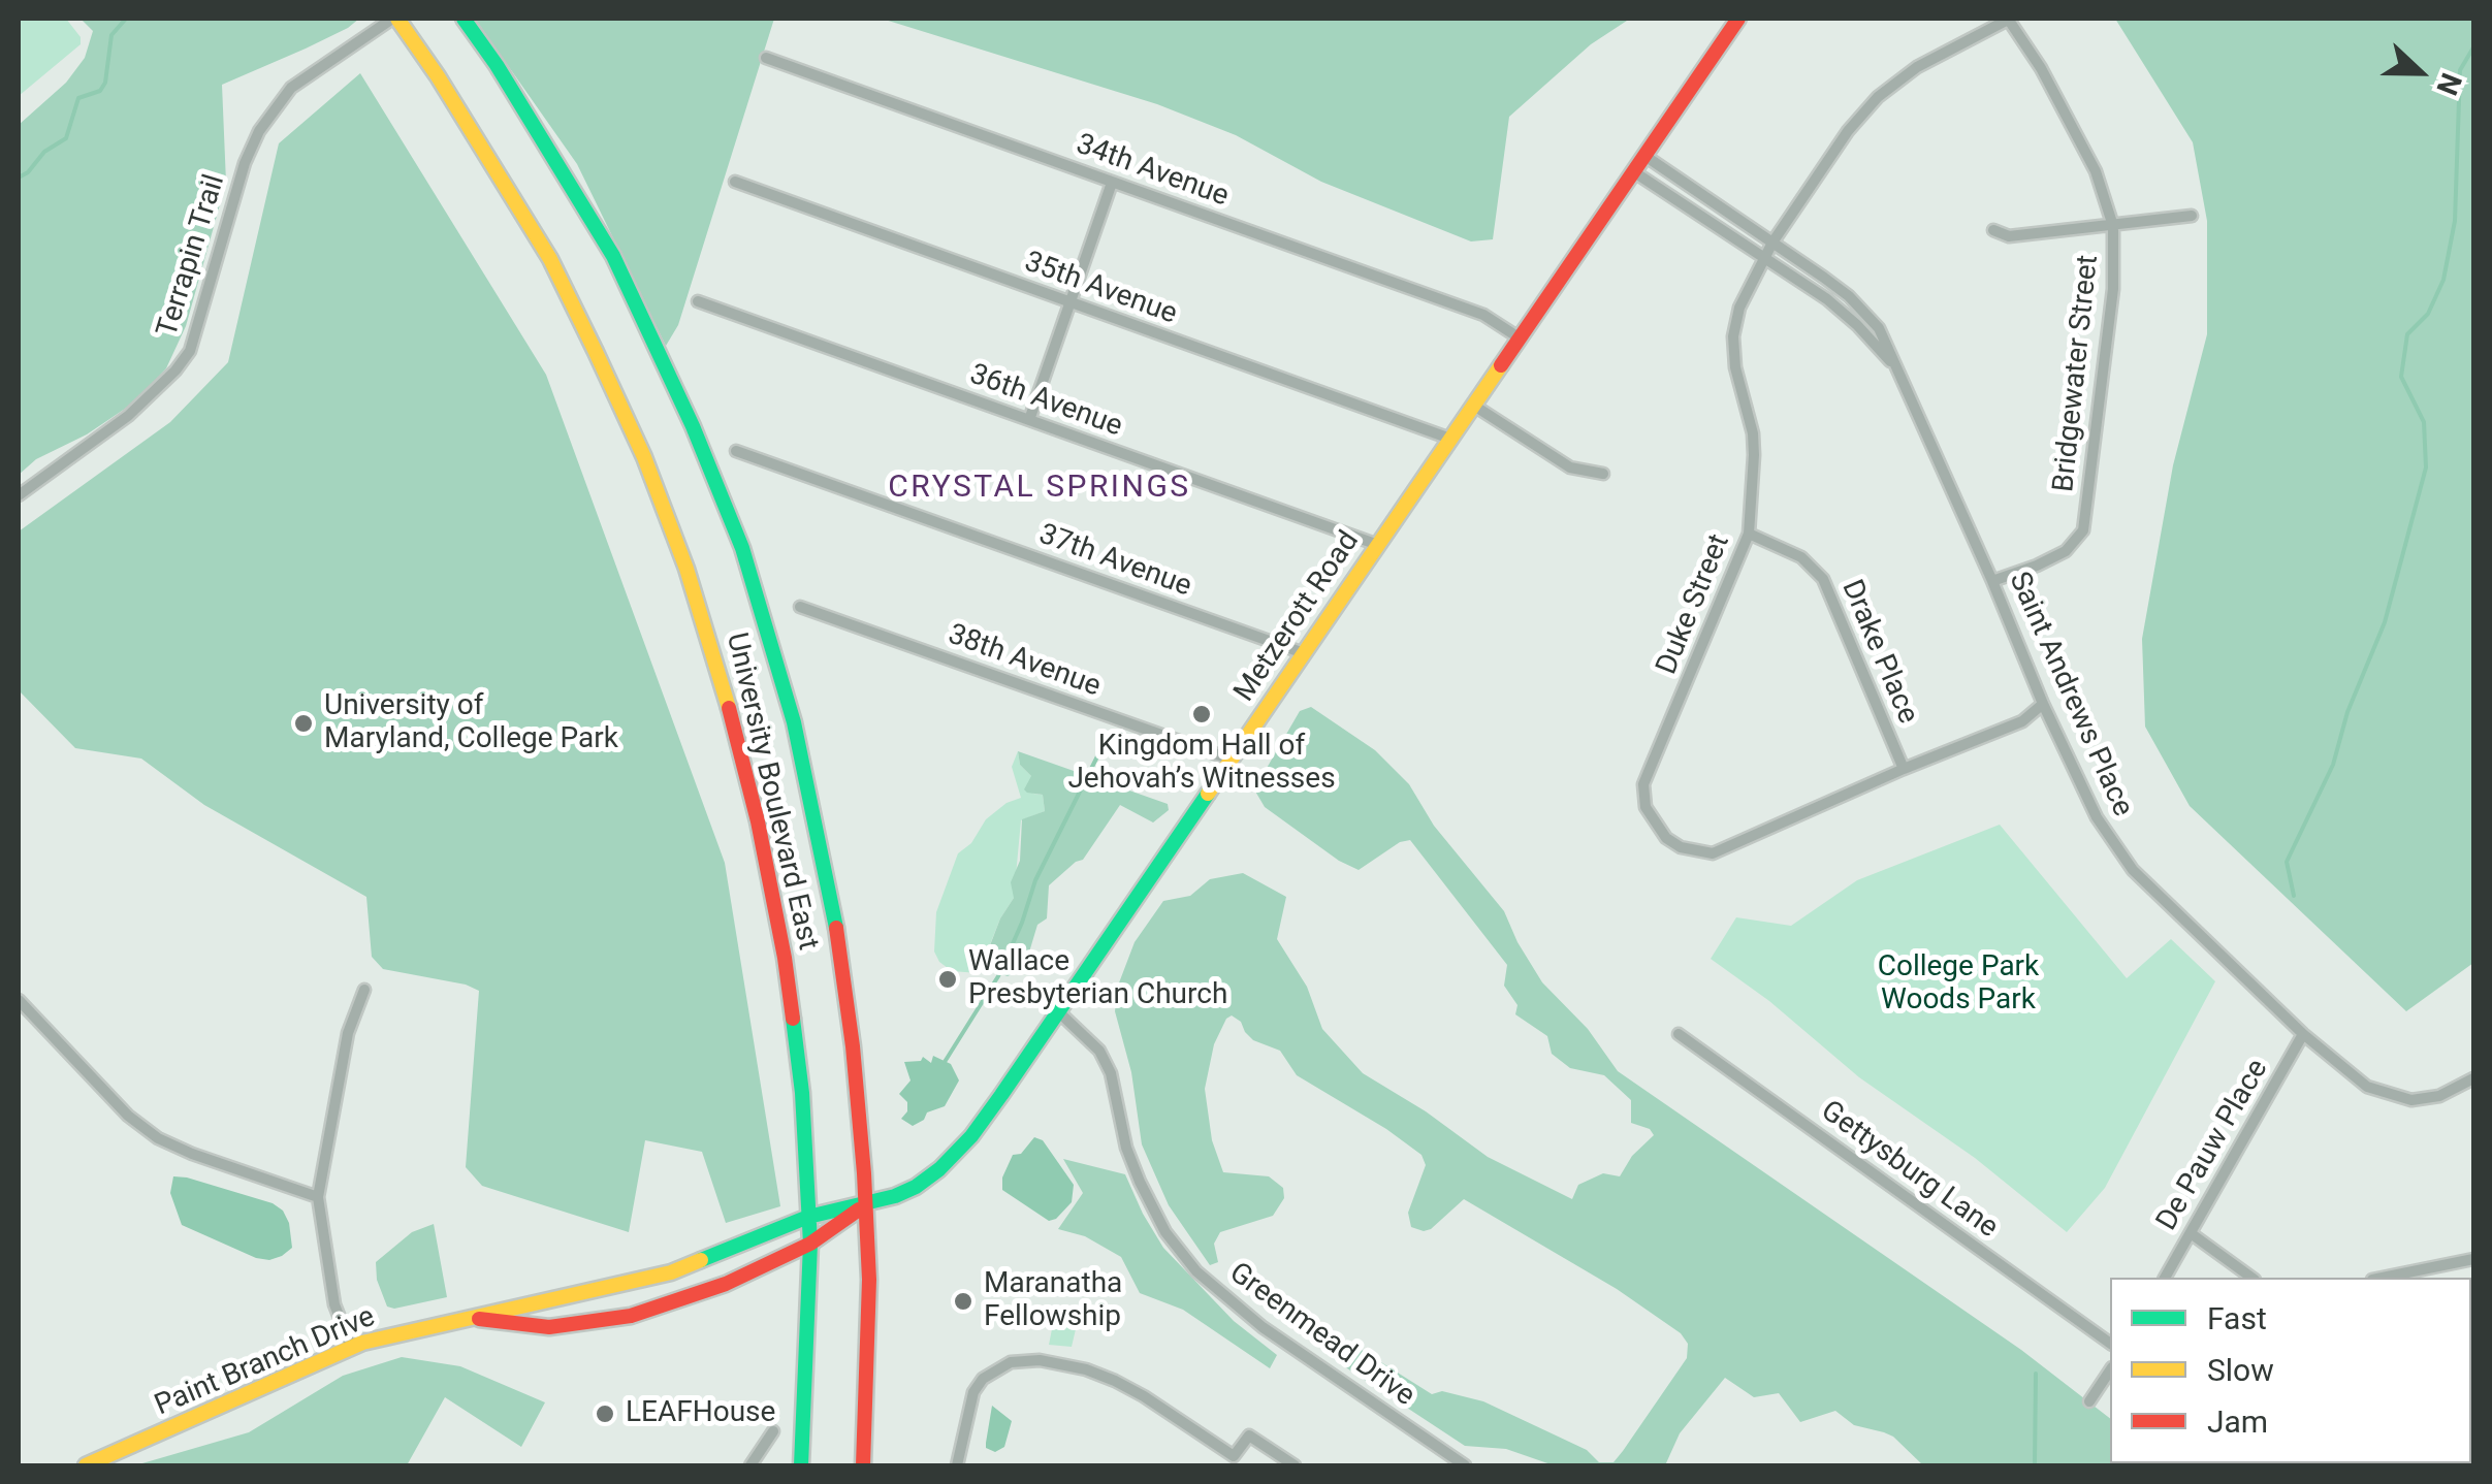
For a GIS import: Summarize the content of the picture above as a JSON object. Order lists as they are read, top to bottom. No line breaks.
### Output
{"streets":{"main road":["Metzerott Road","University Boulevard East","Paint Branch Drive"],"street":["34th Avenue","Terrapin Trail","35th Avenue","Bridgewater Street","36th Avenue","37th Avenue","Duke Street","Drake Place","38th Avenue","Saint Andrews Place","De Pauw Place","Gettysburg Lane","Greenmead Drive"]},"crossings":[["34th Avenue","Metzerott Road"],["Terrapin Trail","University Boulevard East"],["35th Avenue","Metzerott Road"],["Bridgewater Street","Duke Street"],["Bridgewater Street","Saint Andrews Place"],["36th Avenue","Metzerott Road"],["37th Avenue","Metzerott Road"],["Duke Street","Drake Place"],["Duke Street","Saint Andrews Place"],["Metzerott Road","38th Avenue"],["Metzerott Road","Saint Andrews Place"],["Metzerott Road","University Boulevard East"],["Metzerott Road","Greenmead Drive"],["Metzerott Road","Paint Branch Drive"],["Saint Andrews Place","De Pauw Place"],["University Boulevard East","Paint Branch Drive"]],"districts":["CRYSTAL SPRINGS"],"parks":["College Park Woods Park"],"places":["Kingdom Hall of Jehovah’s Witnesses","University of Maryland, College Park","Wallace Presbyterian Church","Maranatha Fellowship","LEAFHouse"],"legend":["Fast","Slow","Jam"],"north":"right"}
